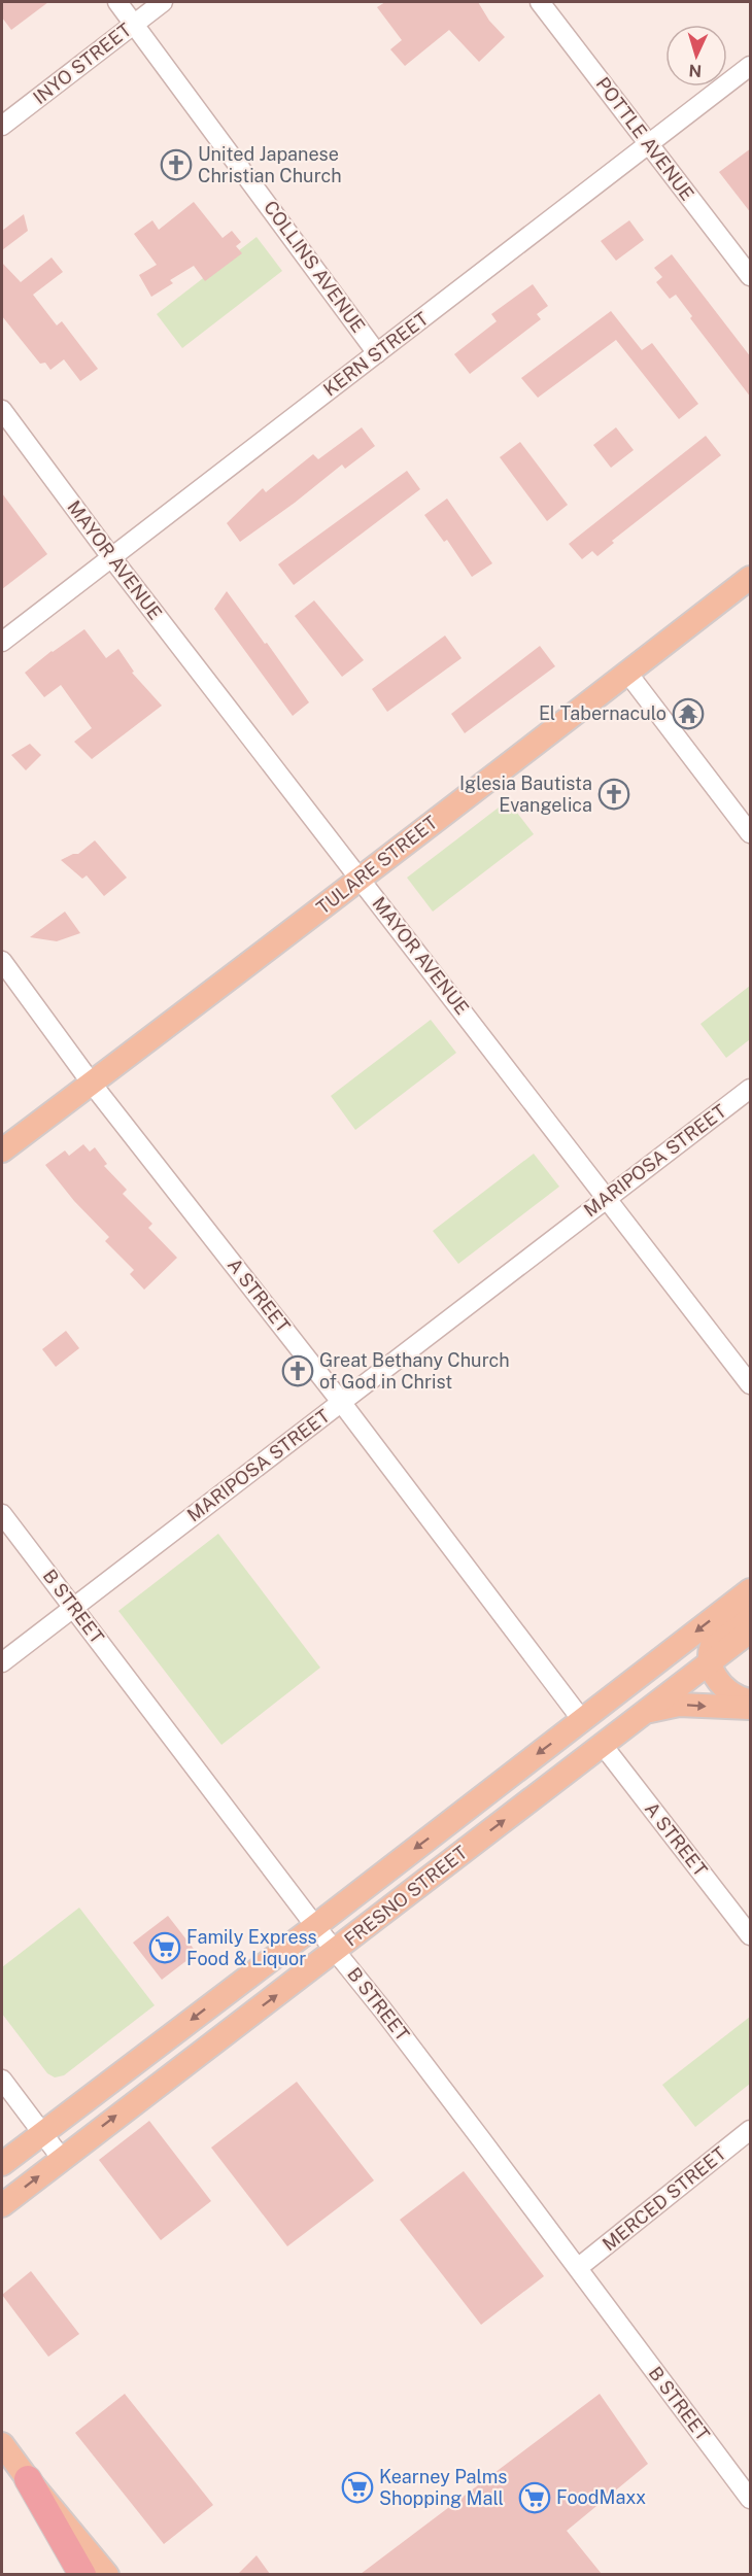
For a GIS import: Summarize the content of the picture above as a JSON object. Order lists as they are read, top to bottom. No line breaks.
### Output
{"streets":{"main road":["TULARE STREET","FRESNO STREET"],"street":["INYO STREET","POTTLE AVENUE","COLLINS AVENUE","KERN STREET","MAYOR AVENUE","MARIPOSA STREET","A STREET","B STREET","MERCED STREET"]},"crossings":[["INYO STREET","COLLINS AVENUE"],["POTTLE AVENUE","KERN STREET"],["COLLINS AVENUE","KERN STREET"],["KERN STREET","MAYOR AVENUE"],["MAYOR AVENUE","TULARE STREET"],["MAYOR AVENUE","MARIPOSA STREET"],["TULARE STREET","A STREET"],["MARIPOSA STREET","A STREET"],["MARIPOSA STREET","B STREET"],["A STREET","FRESNO STREET"],["B STREET","FRESNO STREET"],["B STREET","MERCED STREET"]],"places":{"church":["United Japanese Christian Church","Iglesia Bautista Evangelica","Great Bethany Church of God in Christ"],"temple":["El Tabernaculo"],"supermarket":["Family Express Food & Liquor","Kearney Palms Shopping Mall","FoodMaxx"]},"north":"bottom"}
